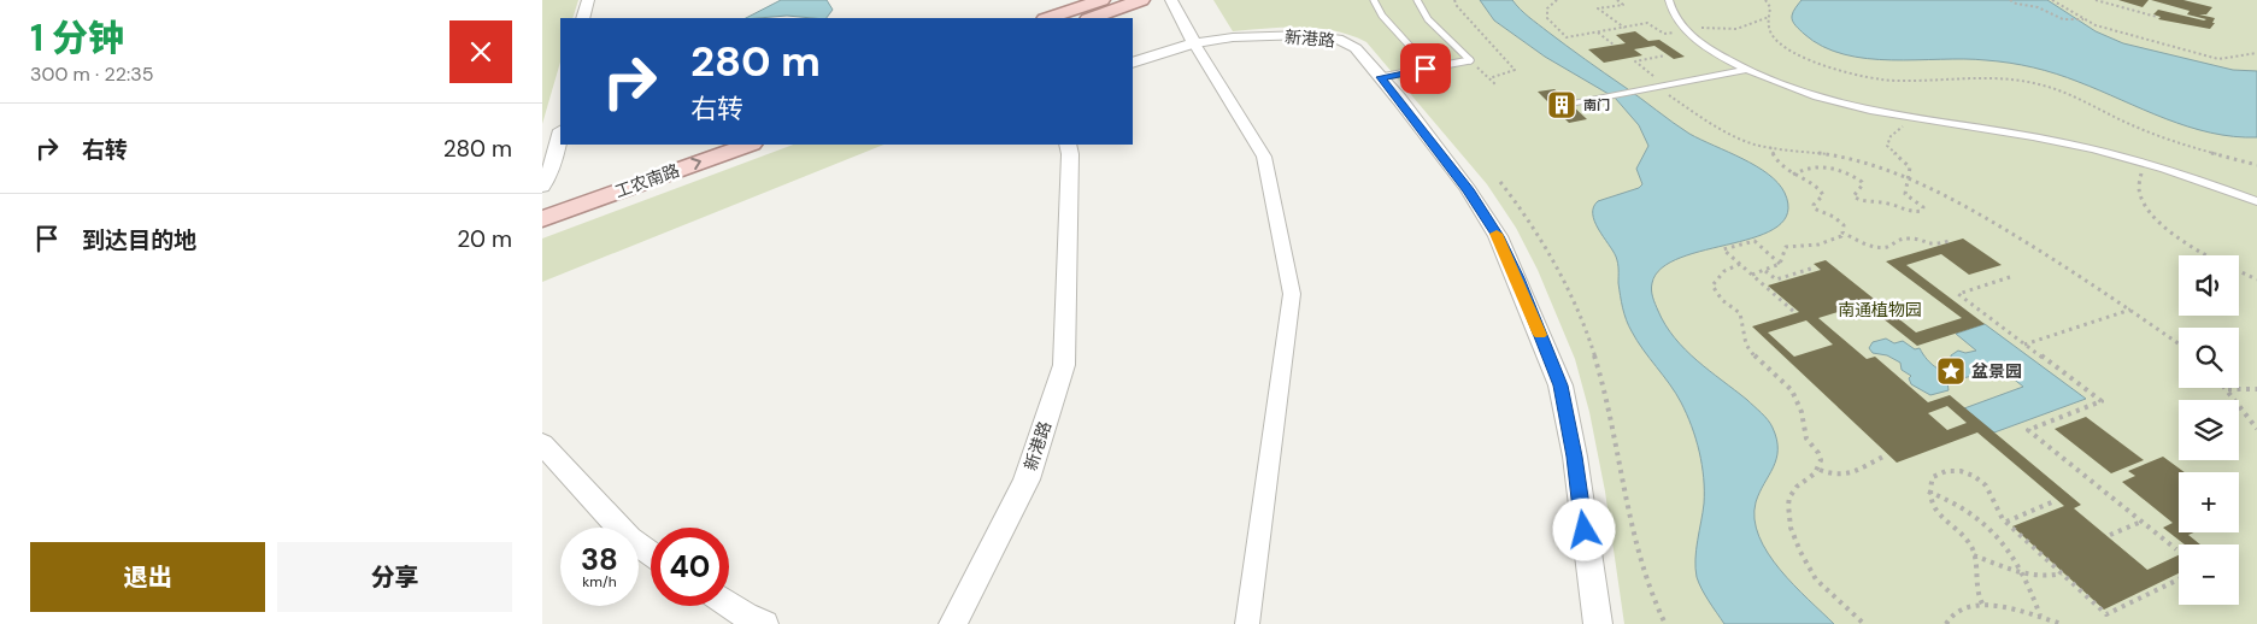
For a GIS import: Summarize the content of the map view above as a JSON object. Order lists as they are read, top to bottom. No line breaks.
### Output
{"streets":{"main road":["工农南路"],"street":["新港路"]},"parks":["南通植物园"],"places":{"building":["南门"],"place":["盆景园"]},"page":{"heading":["1 分钟","300 m · 22:35"],"turn":["280 m","右转"],"list":[{"name":"右转","value":"280 m"},{"name":"到达目的地","value":"20 m"}],"map_buttons":["+","−"],"speed":"38 km/h","limit":"40","buttons":["退出","分享"]}}
